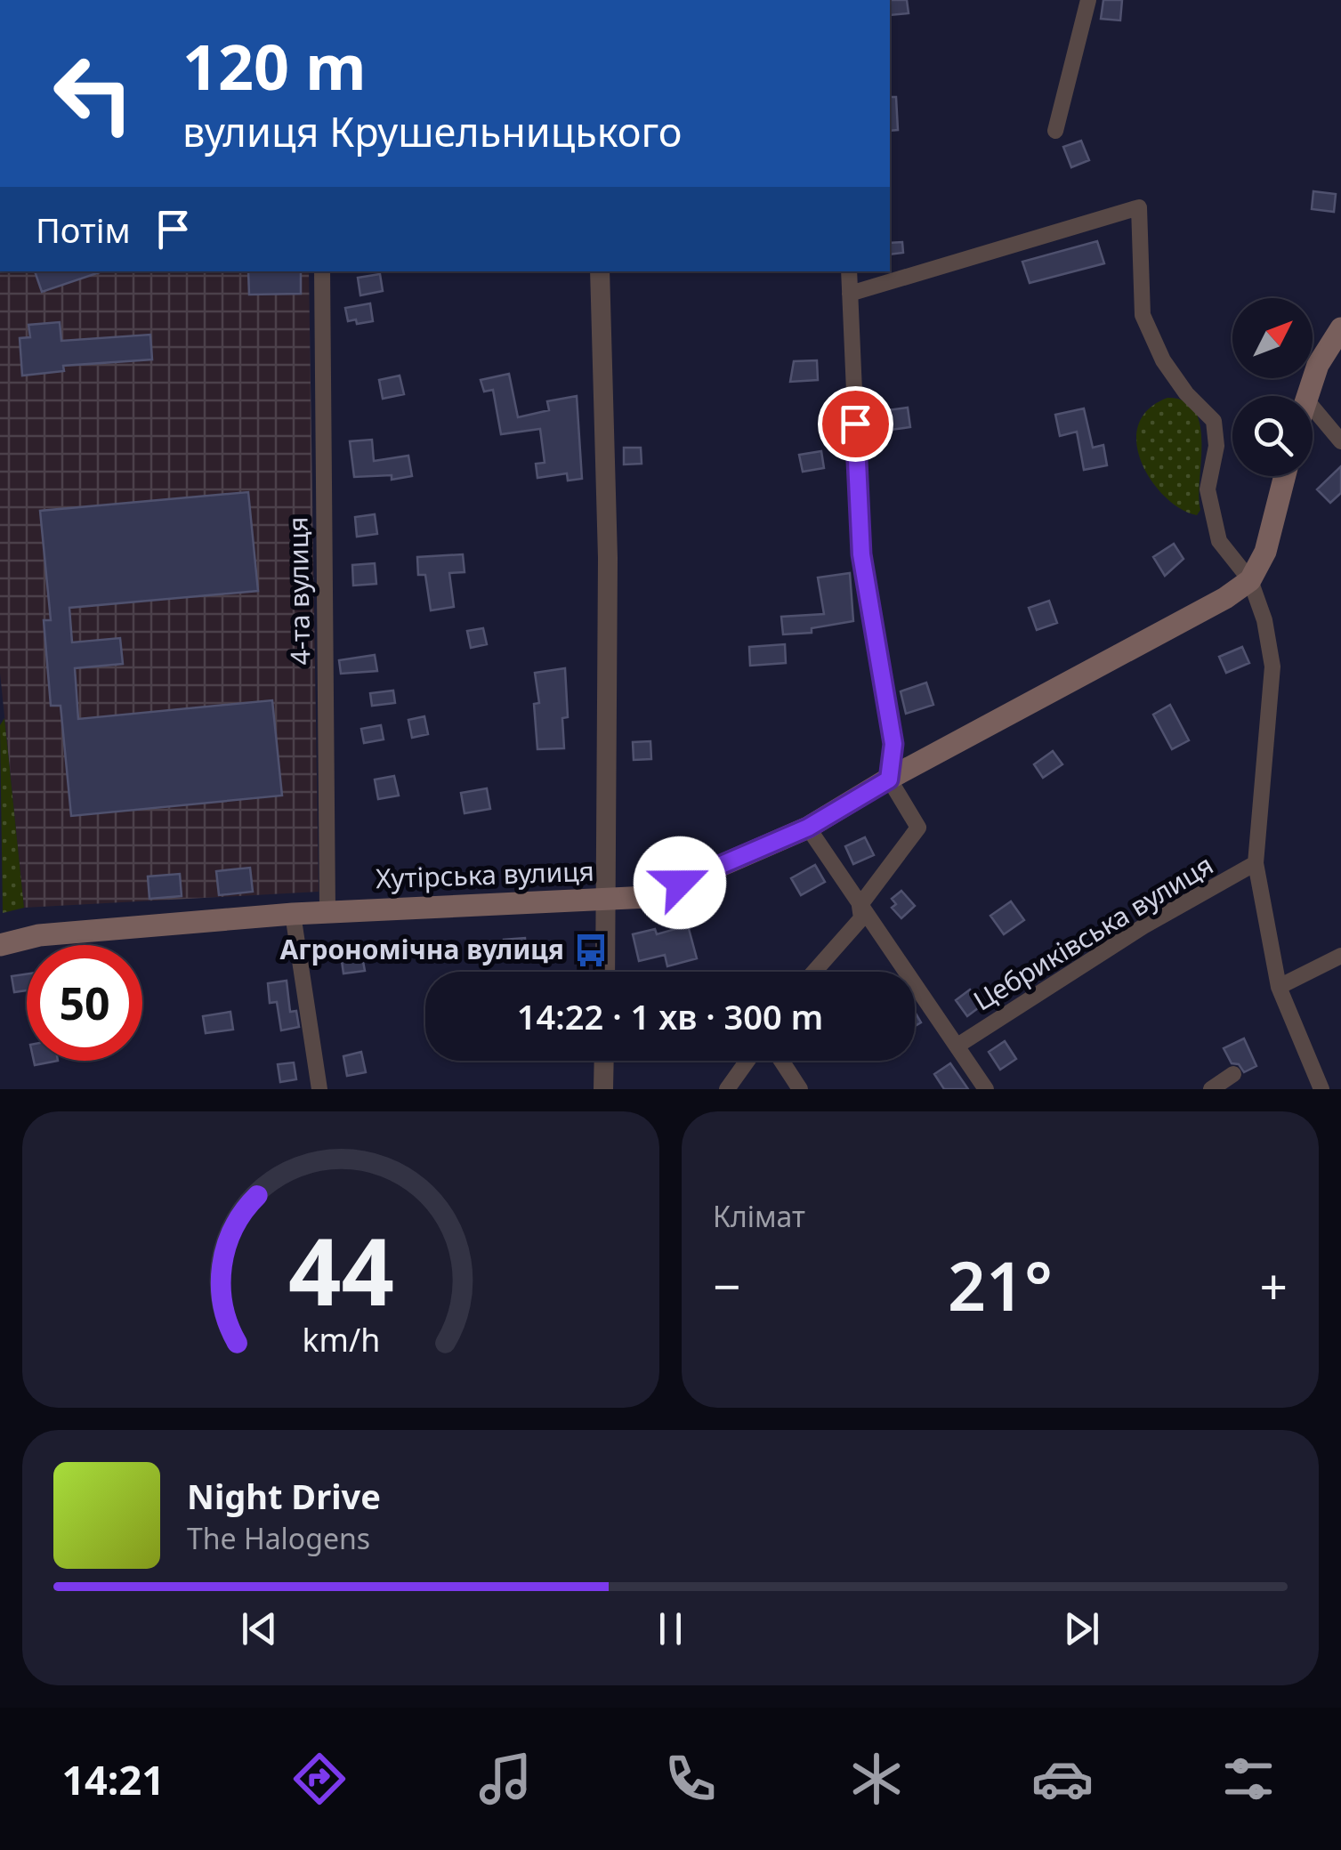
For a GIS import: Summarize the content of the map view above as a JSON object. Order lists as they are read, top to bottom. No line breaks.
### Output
{"streets":{"main road":["Хутірська вулиця"],"street":["4-та вулиця","Цебриківська вулиця"]},"crossings":[["4-та вулиця","Хутірська вулиця"]],"places":{"bus stop":["Агрономічна вулиця"]},"north":"top right","page":{"turn":["120 m","вулиця Крушельницького"],"then":"Потім","limit":"50","trip":"14:22 · 1 хв · 300 m","tile":"Клімат","heat":["−","21°","+"],"song":["Night Drive","The Halogens"],"tabs":"14:21","gauge":["44","km/h"]}}
